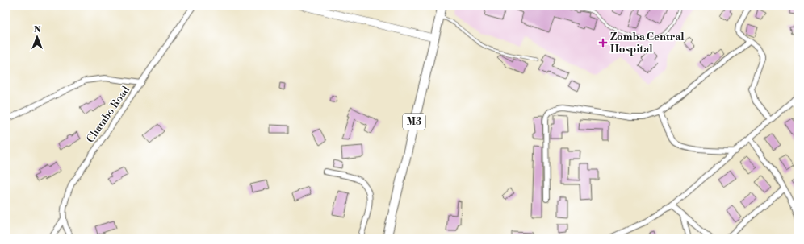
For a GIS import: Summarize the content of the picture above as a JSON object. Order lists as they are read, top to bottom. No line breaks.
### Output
{"streets":{"highway":["M3"],"street":["Chambo Road"]},"places":{"health":["Zomba Central Hospital"]},"north":"top"}
